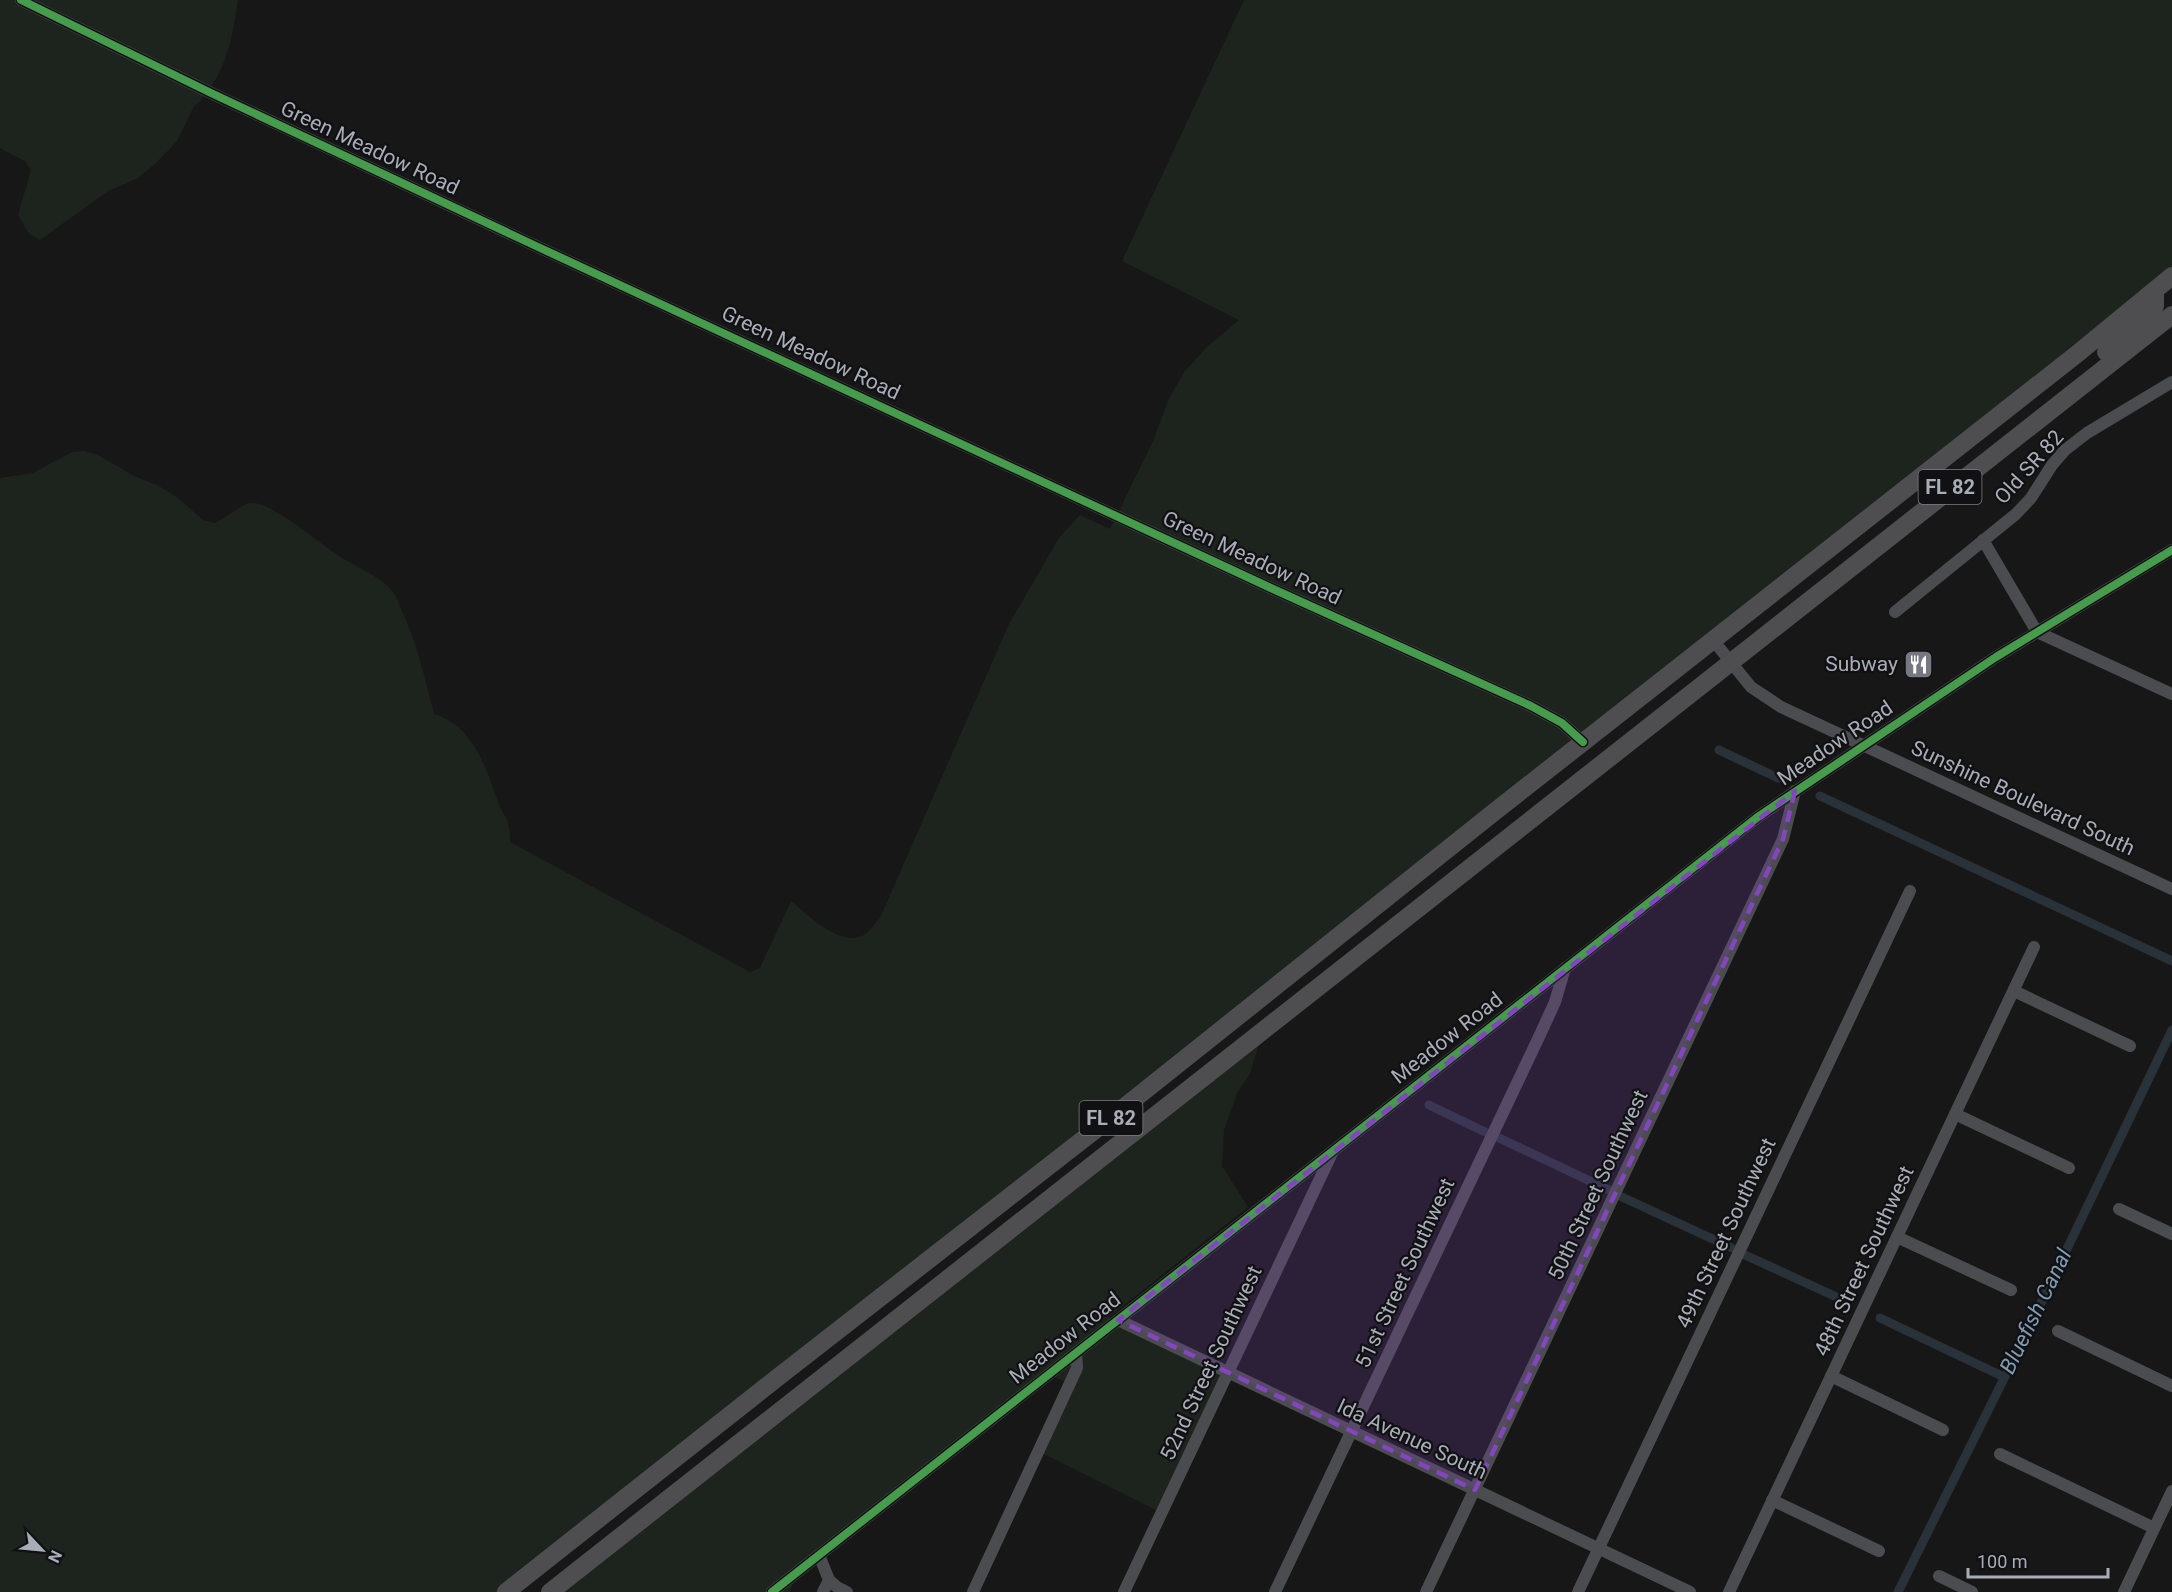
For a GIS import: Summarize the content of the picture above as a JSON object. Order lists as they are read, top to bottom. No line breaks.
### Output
{"streets":{"highway":["FL 82"],"street":["Green Meadow Road","Old SR 82","Meadow Road","Sunshine Boulevard South","50th Street Southwest","49th Street Southwest","48th Street Southwest","51st Street Southwest","52nd Street Southwest","Ida Avenue South"]},"crossings":[["Green Meadow Road","FL 82"],["FL 82","Sunshine Boulevard South"],["Meadow Road","Sunshine Boulevard South"],["Meadow Road","50th Street Southwest"],["Meadow Road","51st Street Southwest"],["Meadow Road","52nd Street Southwest"],["Meadow Road","Ida Avenue South"],["50th Street Southwest","Ida Avenue South"],["49th Street Southwest","Ida Avenue South"],["51st Street Southwest","Ida Avenue South"],["52nd Street Southwest","Ida Avenue South"]],"water":["Bluefish Canal"],"places":{"restaurant":["Subway"]},"scale_bar":"100 m","north":"bottom right"}
